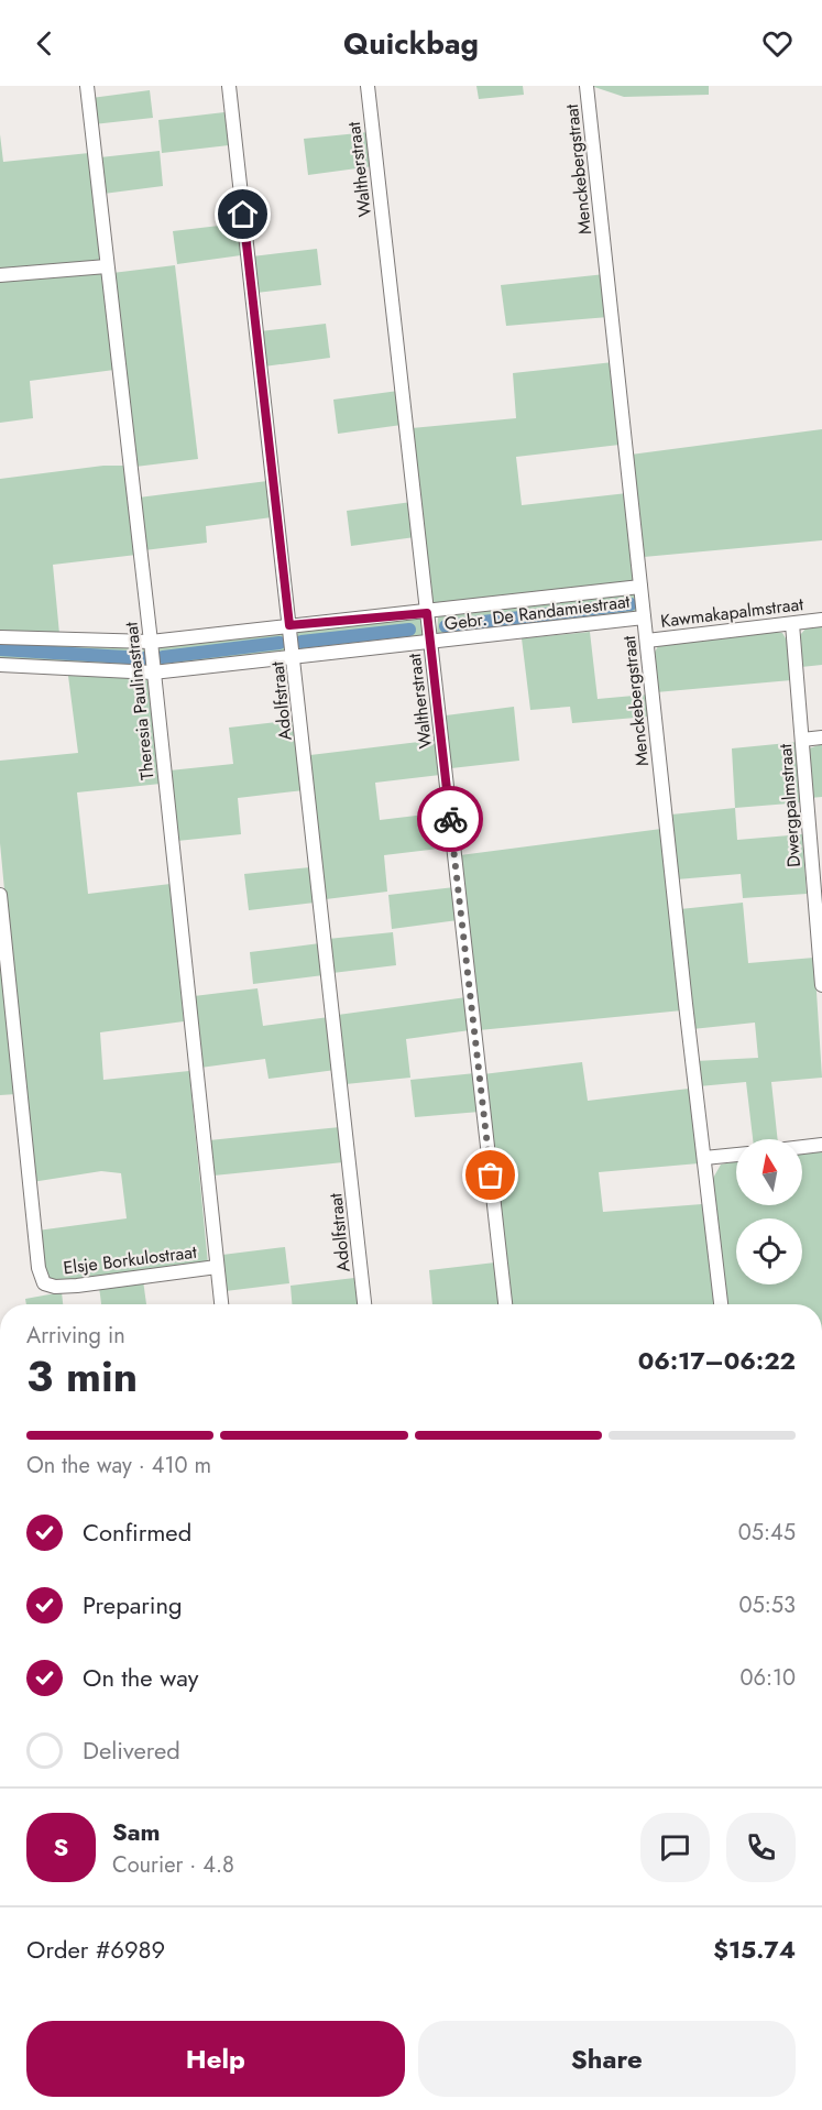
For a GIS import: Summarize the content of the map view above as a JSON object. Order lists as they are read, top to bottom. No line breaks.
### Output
{"streets":{"street":["Waltherstraat","Menckebergstraat","Gebr. De Randamiestraat","Kawmakapalmstraat","Theresia Paulinastraat","Adolfstraat","Dwergpalmstraat","Elsje Borkulostraat"]},"crossings":[["Waltherstraat","Gebr. De Randamiestraat"],["Menckebergstraat","Gebr. De Randamiestraat"],["Menckebergstraat","Kawmakapalmstraat"],["Gebr. De Randamiestraat","Theresia Paulinastraat"],["Gebr. De Randamiestraat","Adolfstraat"],["Kawmakapalmstraat","Dwergpalmstraat"],["Theresia Paulinastraat","Elsje Borkulostraat"]],"north":"top","page":{"header":"Quickbag","heading":["3 min","Arriving in","06:17–06:22"],"panel":["Sam","Courier · 4.8","Order #6989","$15.74"],"bar":"On the way · 410 m","list":[["Confirmed","05:45"],["Preparing","05:53"],["On the way","06:10"],"Delivered"],"round":"S","buttons":["Help","Share"]}}
